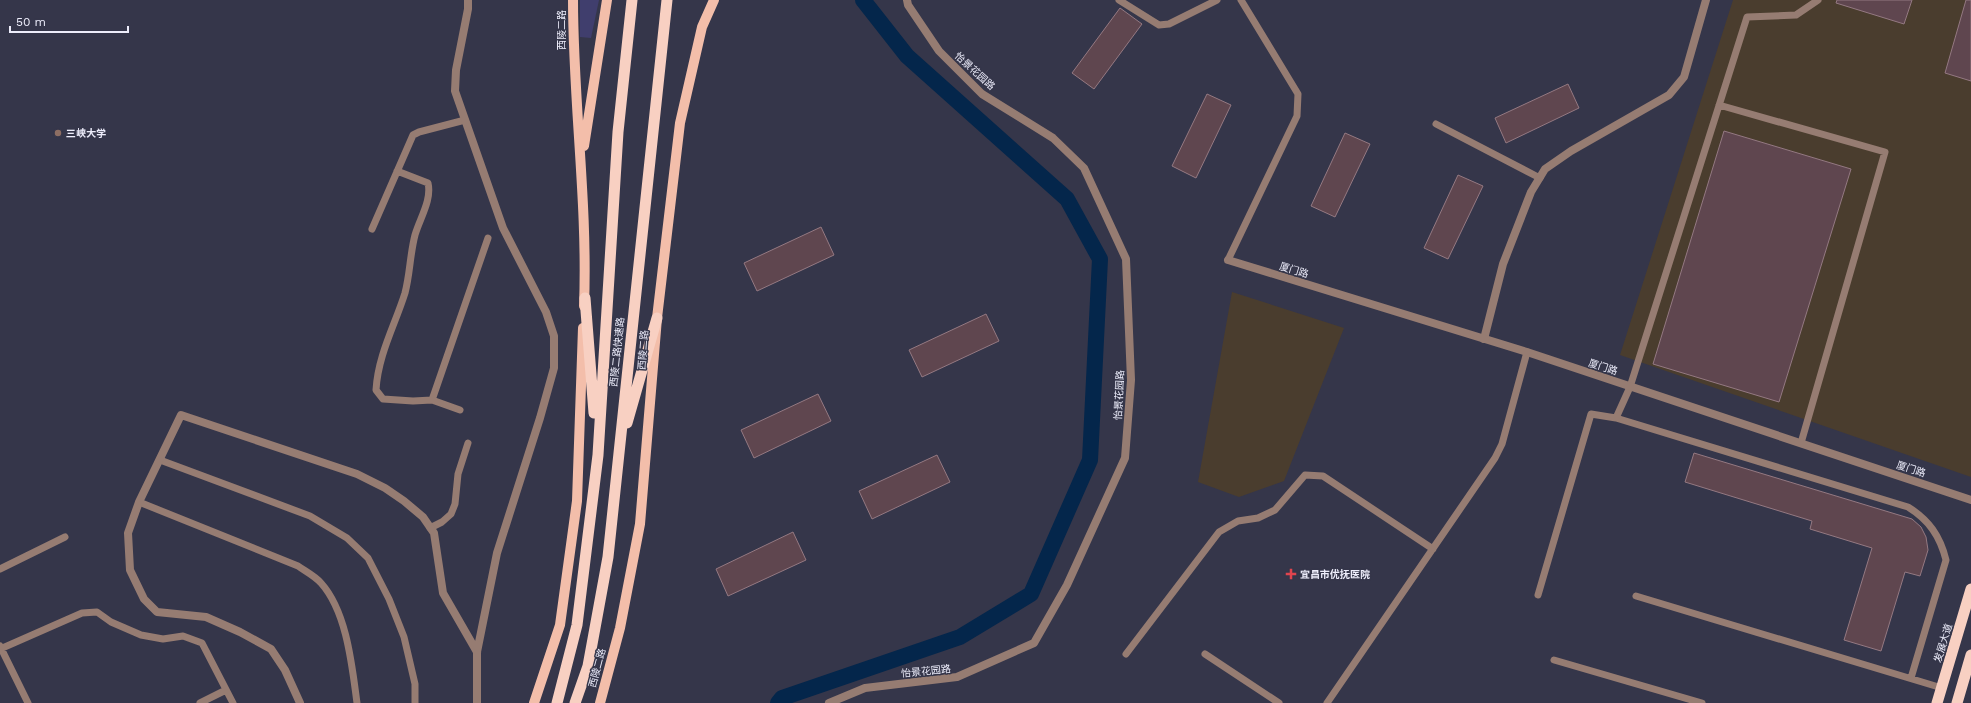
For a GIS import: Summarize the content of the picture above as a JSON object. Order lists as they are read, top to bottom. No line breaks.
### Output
{"streets":{"highway":["西陵二路快速路","发展大道"],"main road":["西陵二路"],"street":["怡景花园路","厦门路"]},"places":{"other":["三峡大学"],"health":["宜昌市优抚医院"]},"scale_bar":"50 m"}
